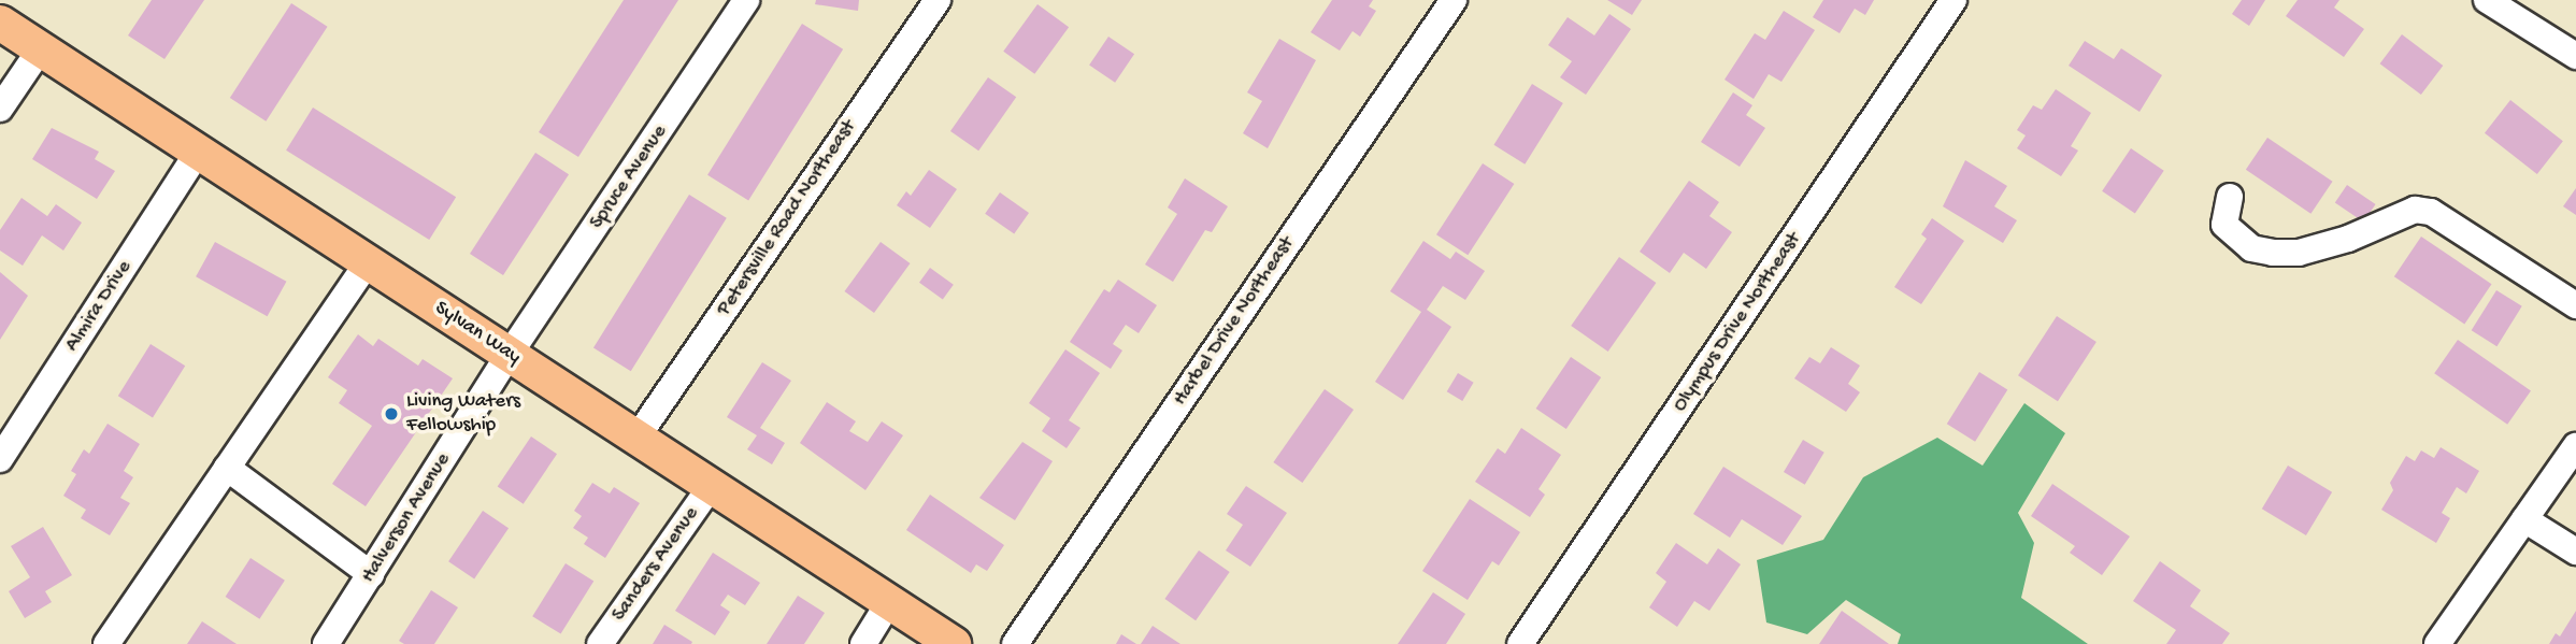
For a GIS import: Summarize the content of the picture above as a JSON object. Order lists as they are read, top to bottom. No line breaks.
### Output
{"streets":{"main road":["Sylvan Way"],"street":["Spruce Avenue","Petersville Road Northeast","Almira Drive","Harbel Drive Northeast","Olympus Drive Northeast","Halverson Avenue","Sanders Avenue"]},"crossings":[["Spruce Avenue","Sylvan Way"],["Spruce Avenue","Halverson Avenue"],["Petersville Road Northeast","Sylvan Way"],["Almira Drive","Sylvan Way"],["Sylvan Way","Halverson Avenue"],["Sylvan Way","Sanders Avenue"]],"places":["Living Waters Fellowship"]}
